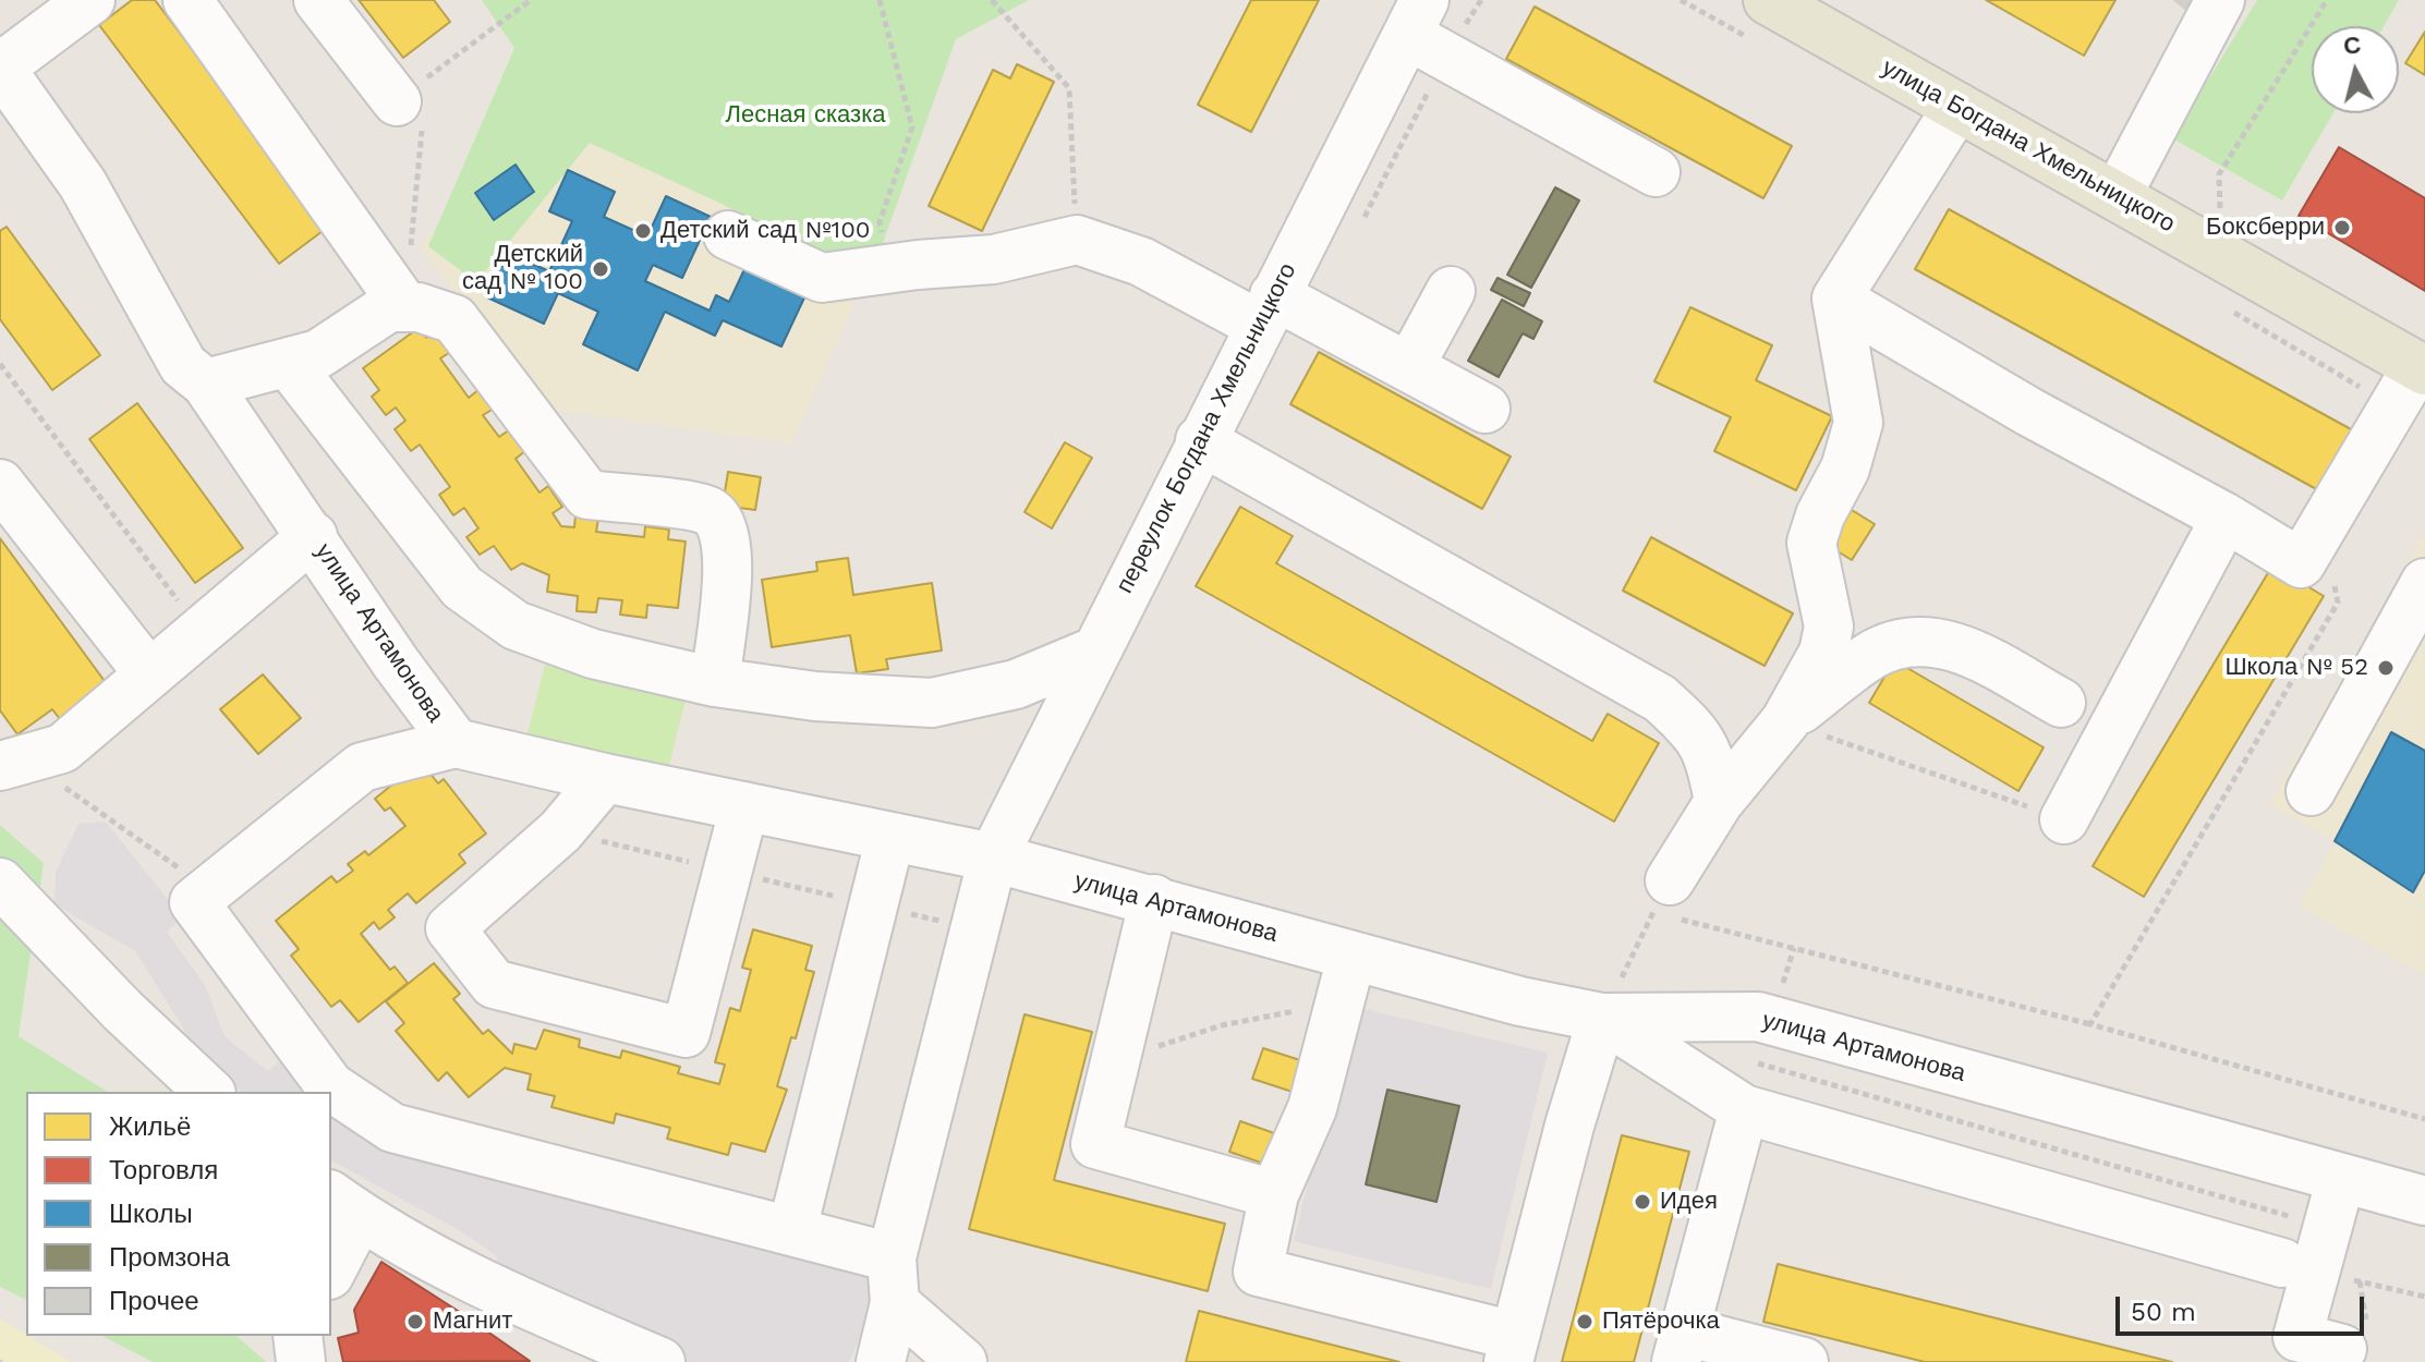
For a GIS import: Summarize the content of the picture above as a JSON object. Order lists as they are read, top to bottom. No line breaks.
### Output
{"streets":{"main road":["улица Богдана Хмельницкого"],"street":["переулок Богдана Хмельницкого","улица Артамонова"]},"crossings":[["переулок Богдана Хмельницкого","улица Артамонова"]],"parks":["Лесная сказка"],"places":["Боксберри","Детский сад №100","Детский сад № 100","Школа № 52","Идея","Магнит","Пятёрочка"],"legend":["Жильё","Торговля","Школы","Промзона","Прочее"],"scale_bar":"50 m","north":"top"}
